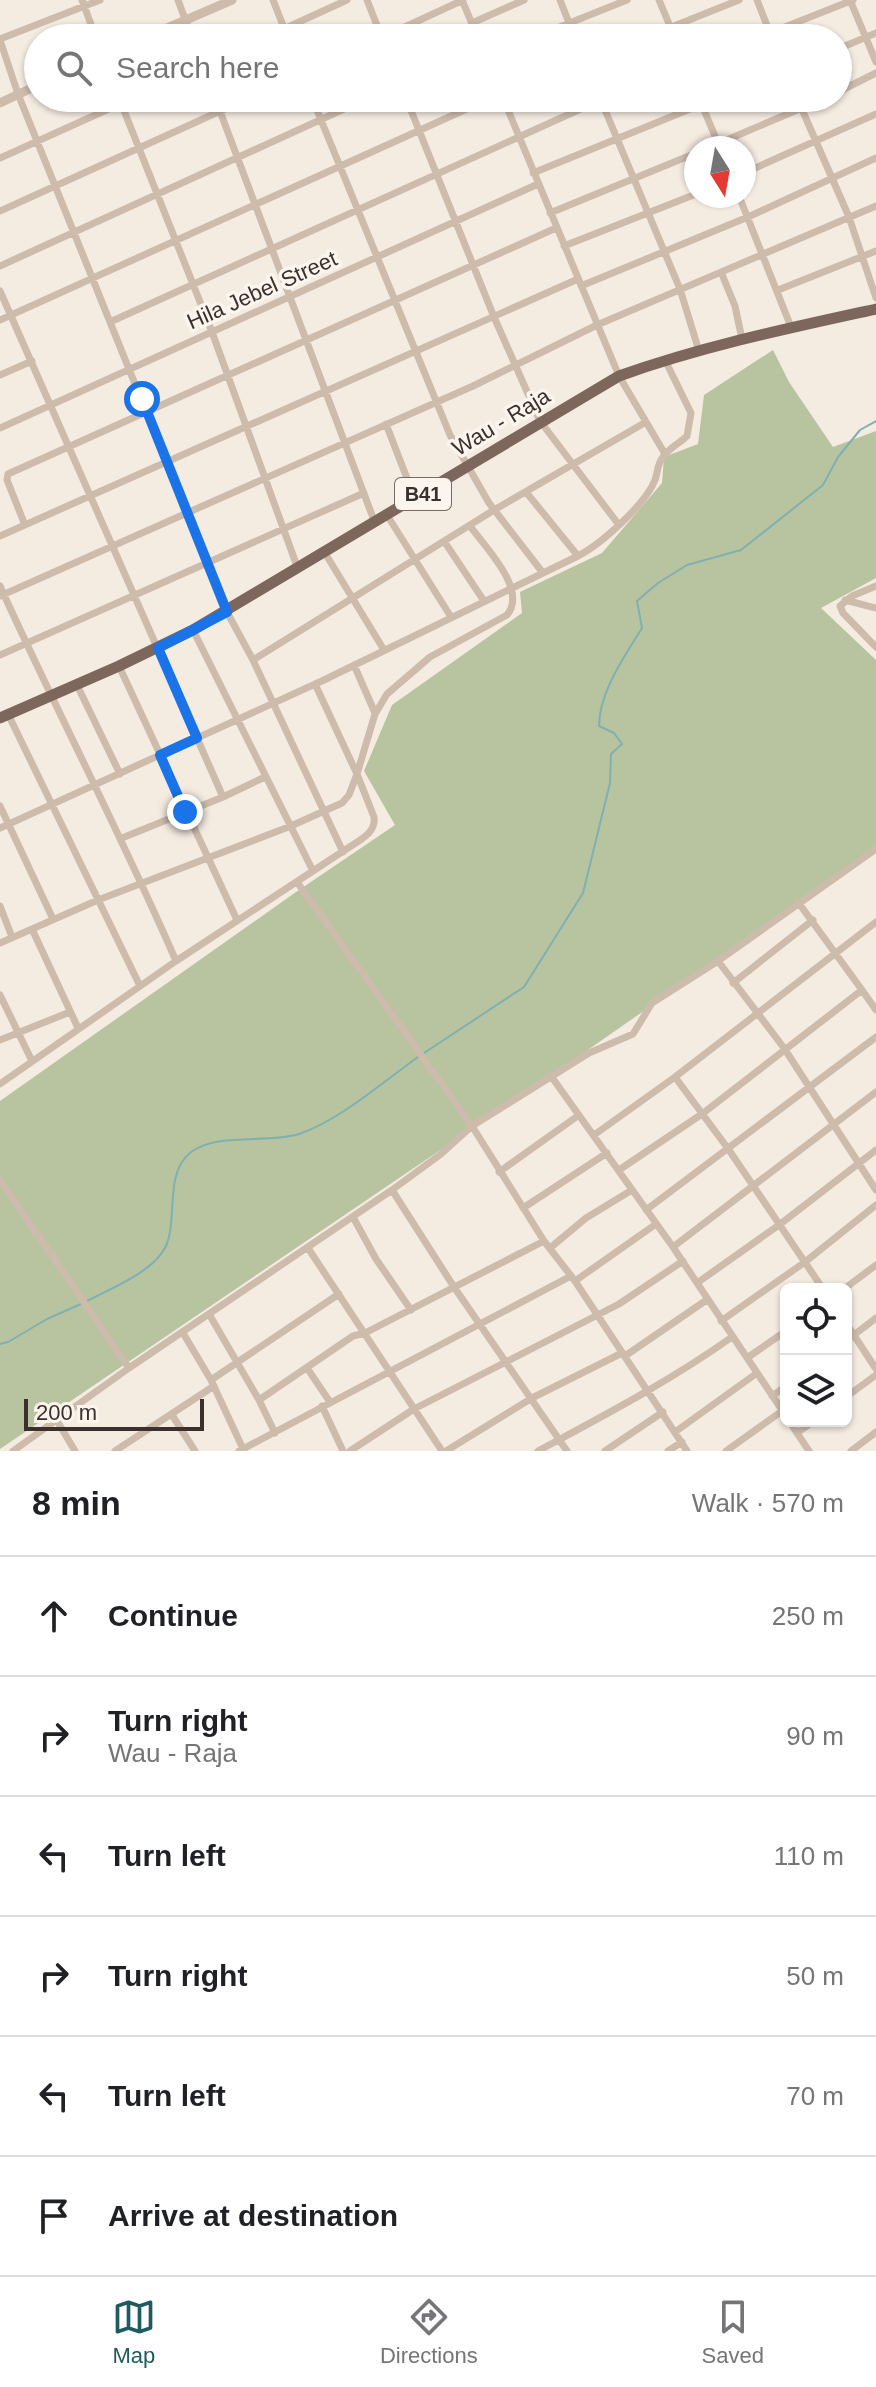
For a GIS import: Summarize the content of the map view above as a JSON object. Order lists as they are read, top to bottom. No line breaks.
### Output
{"streets":{"main road":["Wau - Raja","B41"],"street":["Hila Jebel Street"]},"scale_bar":"200 m","north":"bottom","page":{"search":"Search here","scale":"200 m","heading":["8 min","Walk · 570 m"],"list":[["Continue","250 m"],["Turn right","Wau - Raja","90 m"],["Turn left","110 m"],["Turn right","50 m"],["Turn left","70 m"],"Arrive at destination"],"nav":["Map","Directions","Saved"]}}
